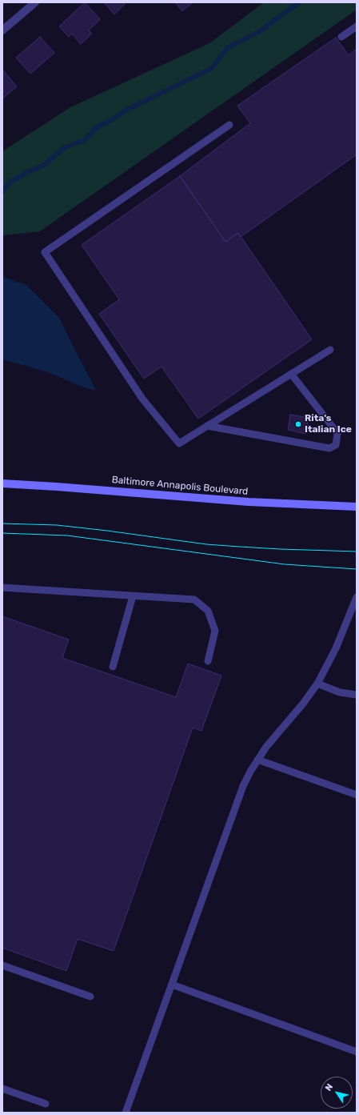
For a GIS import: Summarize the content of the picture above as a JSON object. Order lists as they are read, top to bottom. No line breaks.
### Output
{"streets":{"main road":["Baltimore Annapolis Boulevard"]},"places":["Rita's Italian Ice"],"north":"top left"}
